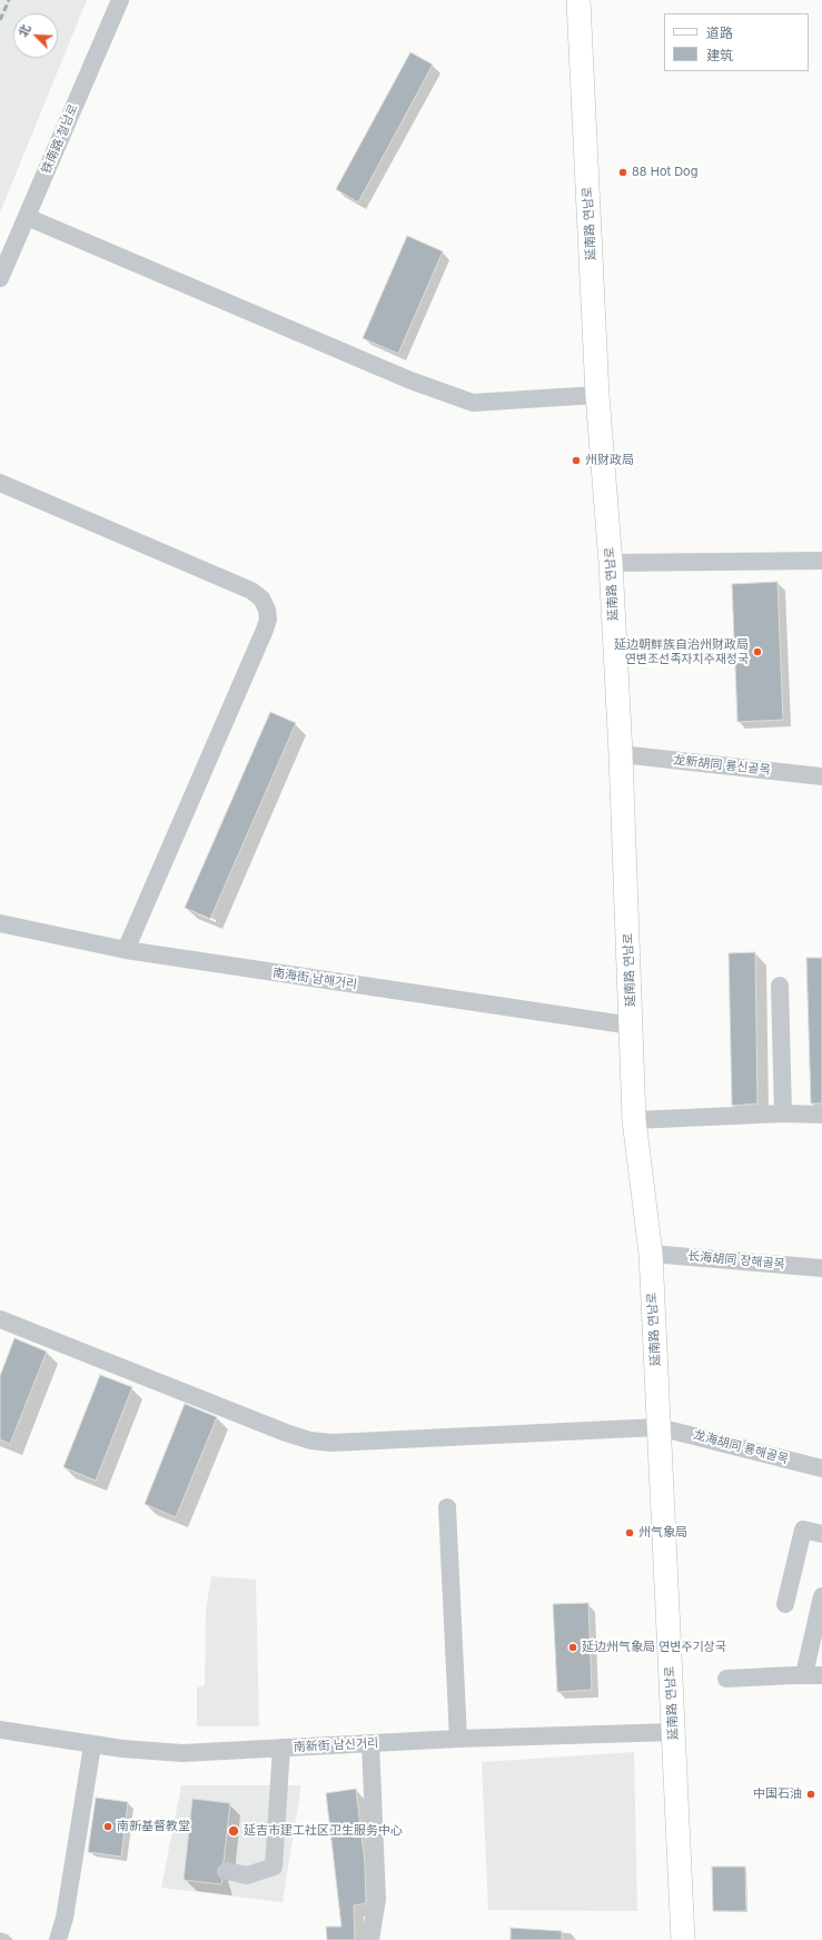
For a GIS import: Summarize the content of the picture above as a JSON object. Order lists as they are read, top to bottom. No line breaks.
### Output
{"streets":{"main road":["延南路 연남로"],"street":["铁南路 철남로","龙新胡同 룡신골목","南海街 남해거리","长海胡同 장해골목","龙海胡同 룡해골목","南新街 남신거리"]},"crossings":[["延南路 연남로","龙新胡同 룡신골목"],["延南路 연남로","南海街 남해거리"],["延南路 연남로","长海胡同 장해골목"],["延南路 연남로","龙海胡同 룡해골목"],["延南路 연남로","南新街 남신거리"]],"places":["88 Hot Dog","州财政局","延边朝鲜族自治州财政局 연변조선족자치주재정국","州气象局","延边州气象局 연변주기상국","中国石油","南新基督教堂","延吉市建工社区卫生服务中心"],"legend":["道路","建筑"],"north":"top left"}
